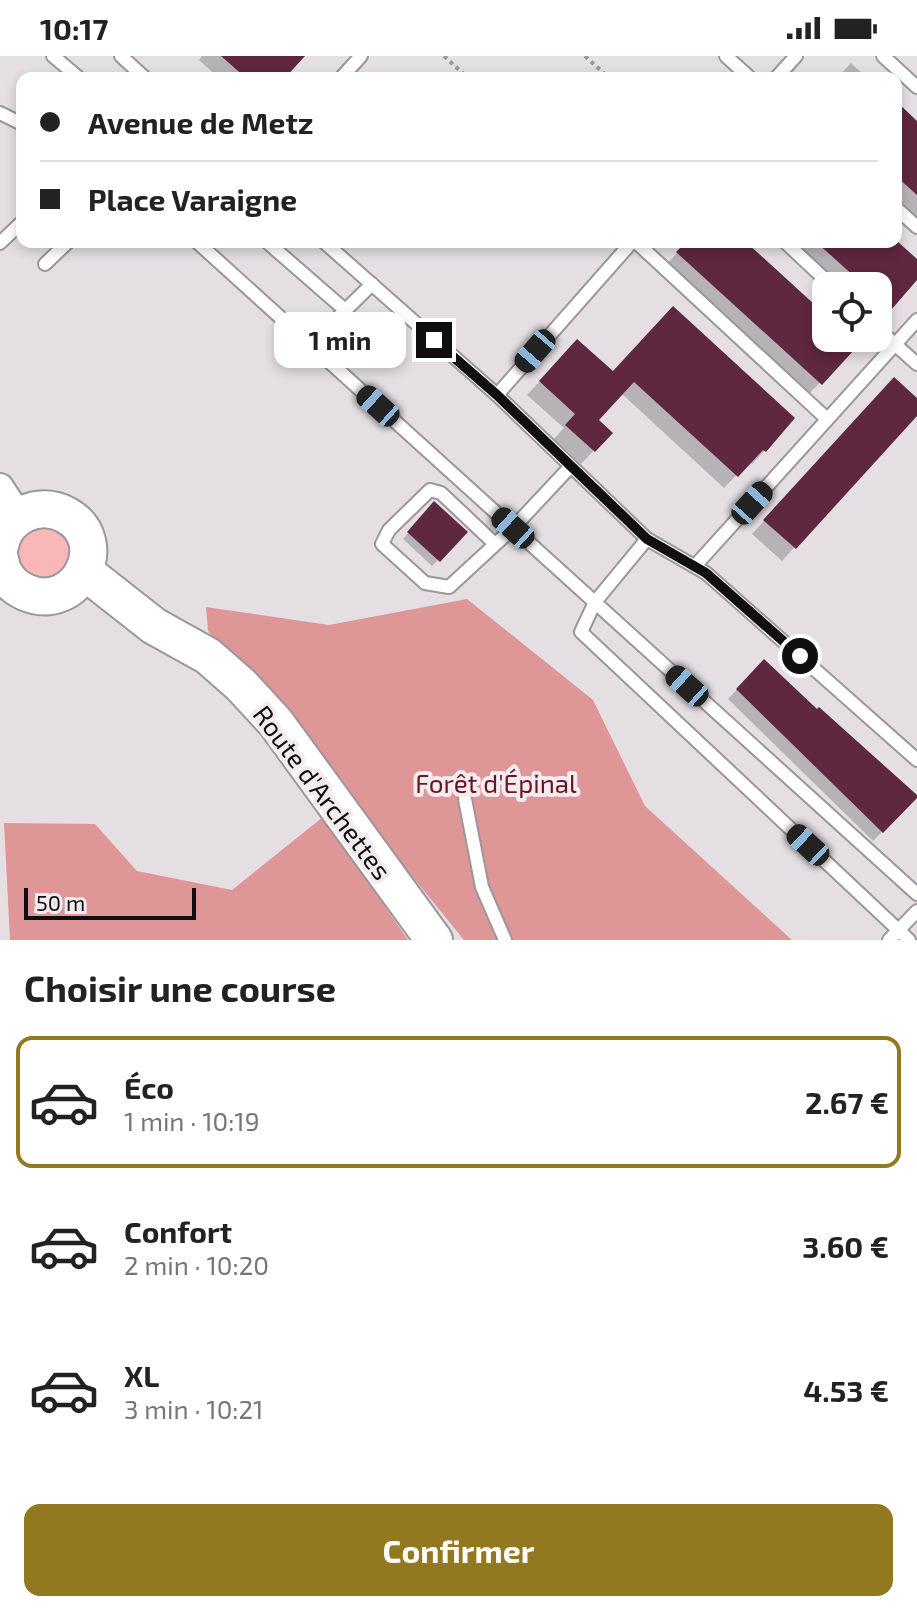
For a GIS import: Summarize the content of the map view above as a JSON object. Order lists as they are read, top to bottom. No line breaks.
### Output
{"streets":{"street":["Route d'Archettes"]},"parks":["Forêt d'Épinal"],"scale_bar":"50 m","page":{"status":"10:17","banner":["Avenue de Metz","Place Varaigne"],"bubble":"1 min","scale":"50 m","heading":"Choisir une course","list":[{"name":"Éco","note":"1 min · 10:19","value":"2.67 €"},{"name":"Confort","note":"2 min · 10:20","value":"3.60 €"},{"name":"XL","note":"3 min · 10:21","value":"4.53 €"}],"buttons":"Confirmer"}}
